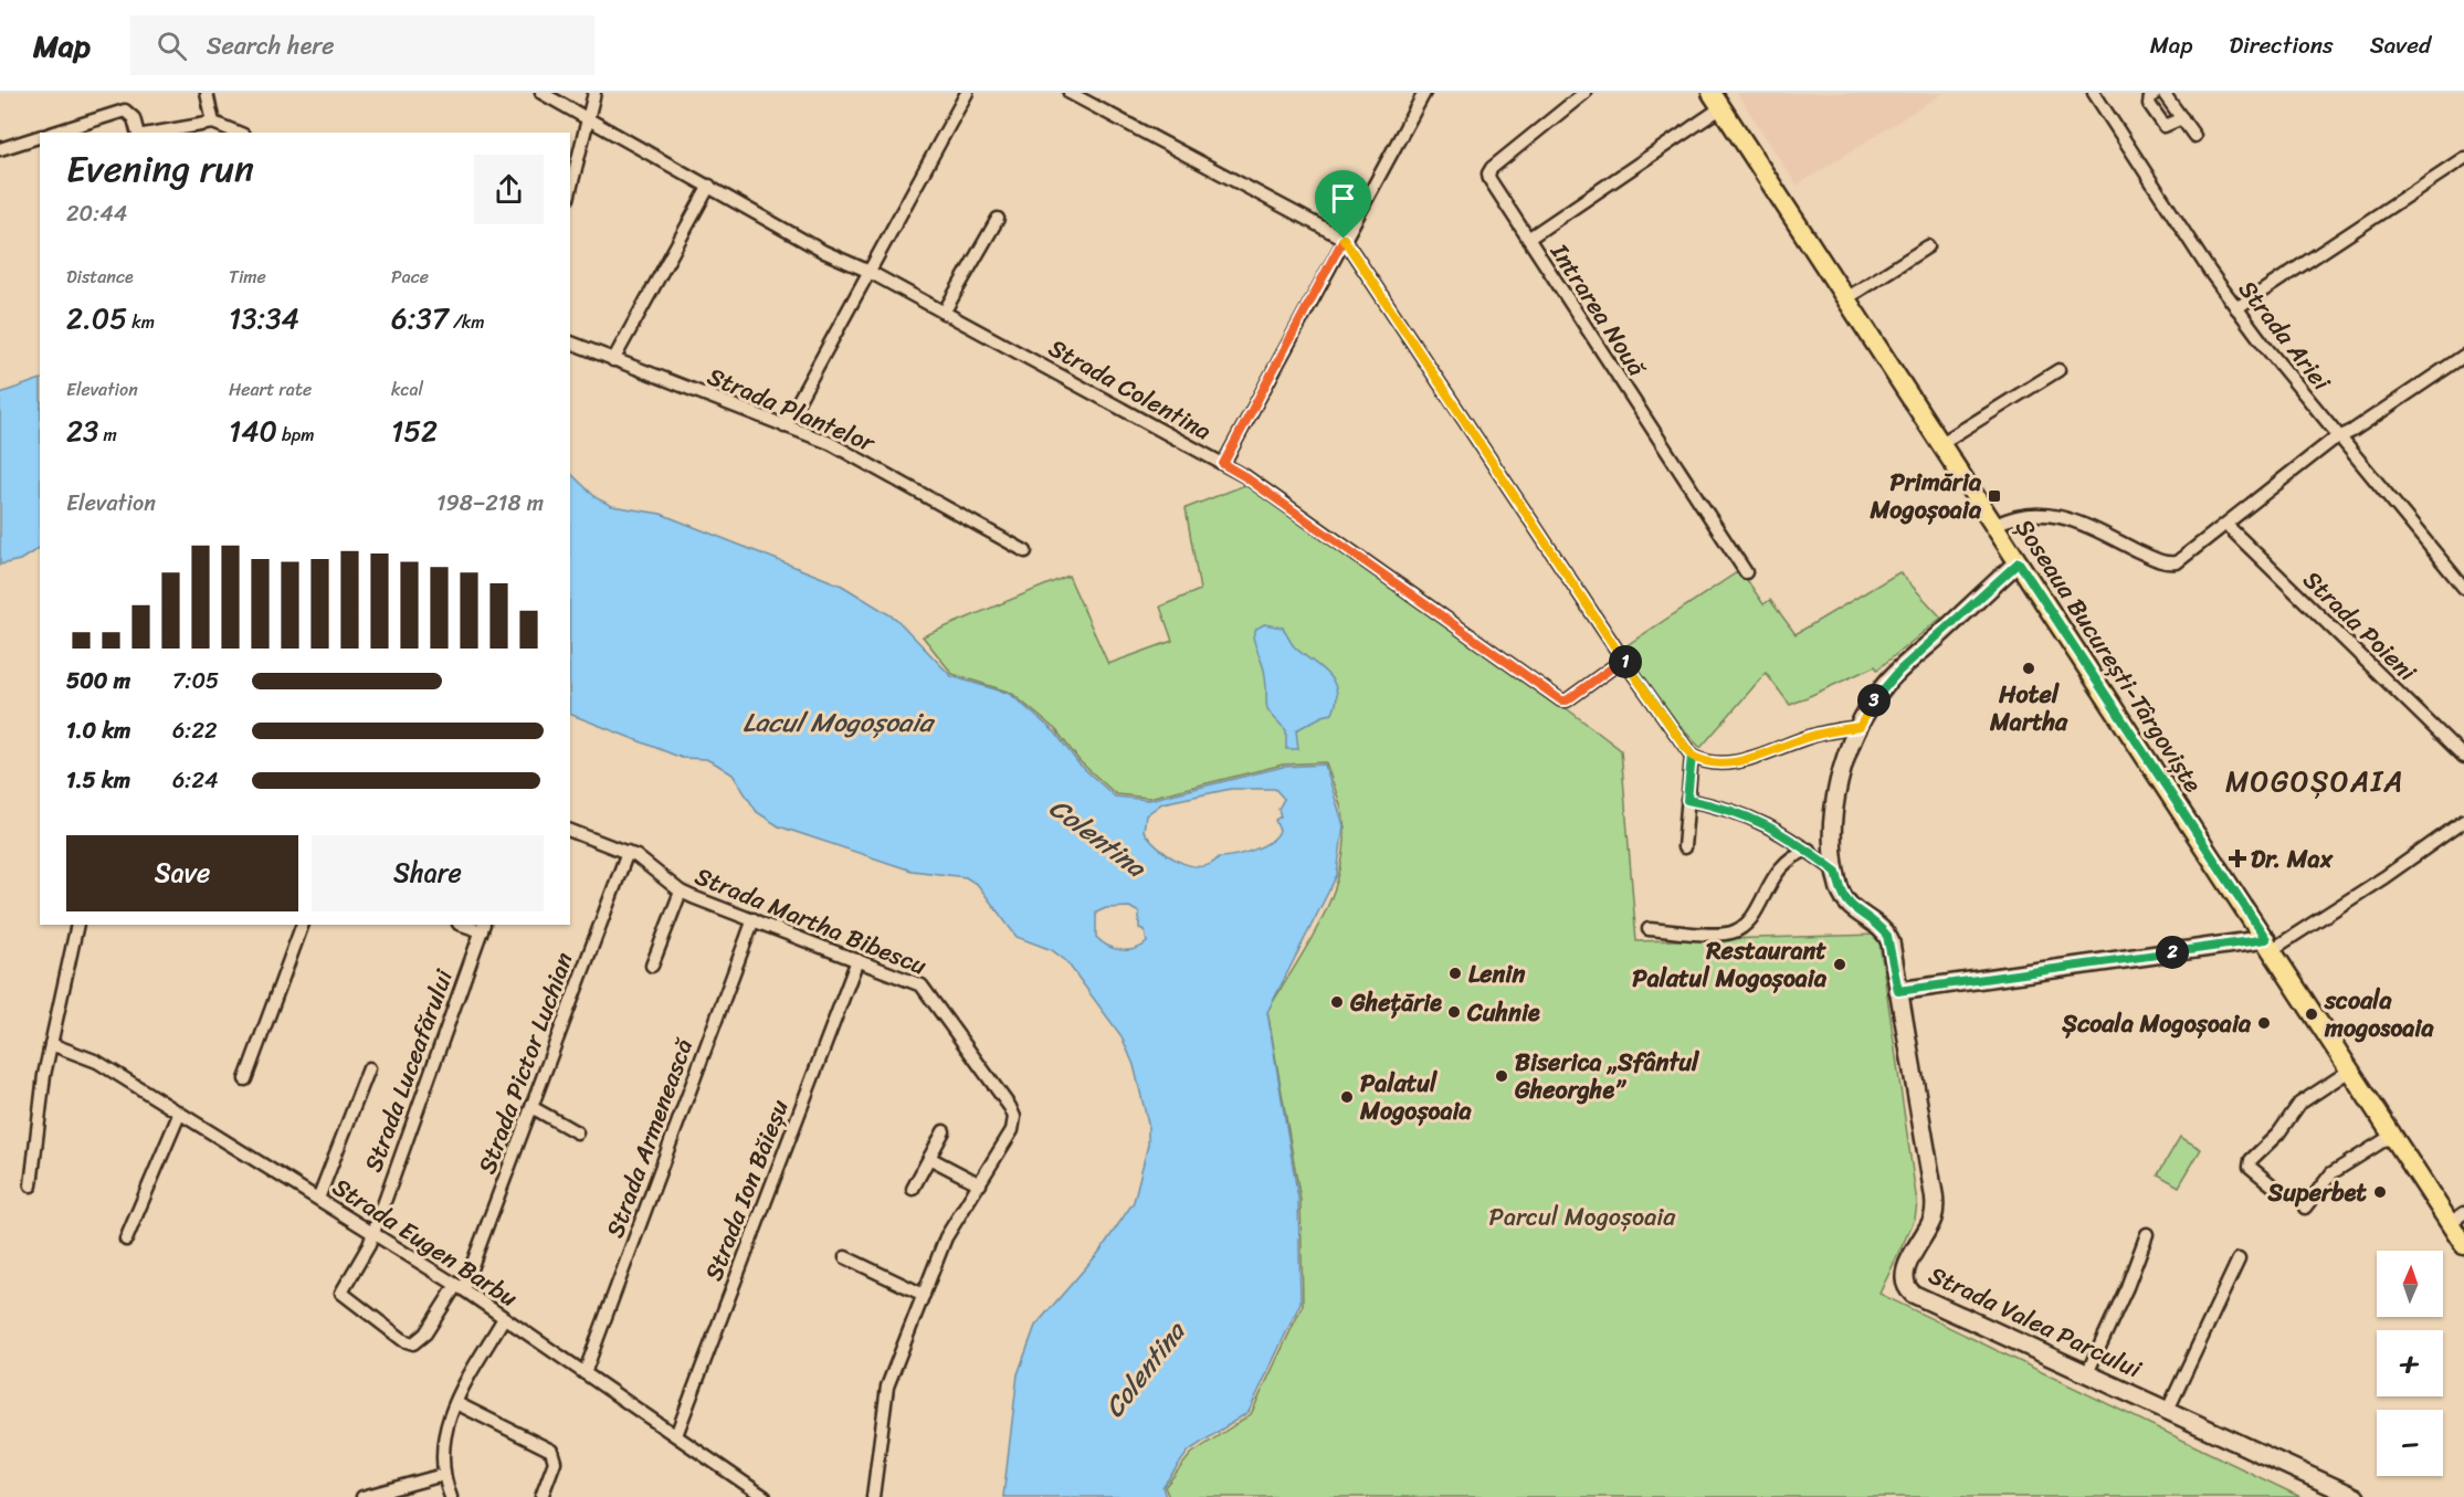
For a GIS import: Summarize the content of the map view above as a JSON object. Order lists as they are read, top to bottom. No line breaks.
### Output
{"streets":{"main road":["Șoseaua București-Târgoviște"],"street":["Intrarea Nouă","Strada Ariei","Strada Colentina","Strada Plantelor","Strada Poieni","Strada Martha Bibescu","Strada Pictor Luchian","Strada Luceafărului","Strada Armenească","Strada Ion Băieșu","Strada Eugen Barbu","Strada Valea Parcului"]},"crossings":[["Șoseaua București-Târgoviște","Strada Valea Parcului"],["Strada Martha Bibescu","Strada Pictor Luchian"],["Strada Martha Bibescu","Strada Armenească"],["Strada Martha Bibescu","Strada Ion Băieșu"],["Strada Pictor Luchian","Strada Luceafărului"],["Strada Pictor Luchian","Strada Eugen Barbu"],["Strada Luceafărului","Strada Eugen Barbu"],["Strada Armenească","Strada Eugen Barbu"],["Strada Ion Băieșu","Strada Eugen Barbu"]],"districts":["MOGOȘOAIA"],"water":["Lacul Mogoșoaia","Colentina"],"parks":["Parcul Mogoșoaia"],"places":{"transit":["Primăria Mogoșoaia"],"other":["Hotel Martha","Restaurant Palatul Mogoșoaia","Lenin","Ghețărie","Cuhnie","scoala mogosoaia","Școala Mogoșoaia","Biserica „Sfântul Gheorghe”","Palatul Mogoșoaia","Superbet"],"health":["Dr. Max"]},"north":"top","page":{"header":"Map","search":"Search here","nav":["Map","Directions","Saved"],"heading":["Evening run","20:44"],"stats":[["Distance","2.05 km"],["Time","13:34"],["Pace","6:37 /km"],["Elevation","23 m"],["Heart rate","140 bpm"],["kcal","152"]],"chart":["Elevation","198–218 m"],"pins":["1","3","2"],"list":[{"name":"500 m","note":"7:05"},{"name":"1.0 km","note":"6:22"},{"name":"1.5 km","note":"6:24"}],"buttons":["Save","Share"],"map_buttons":["+","−"]}}
